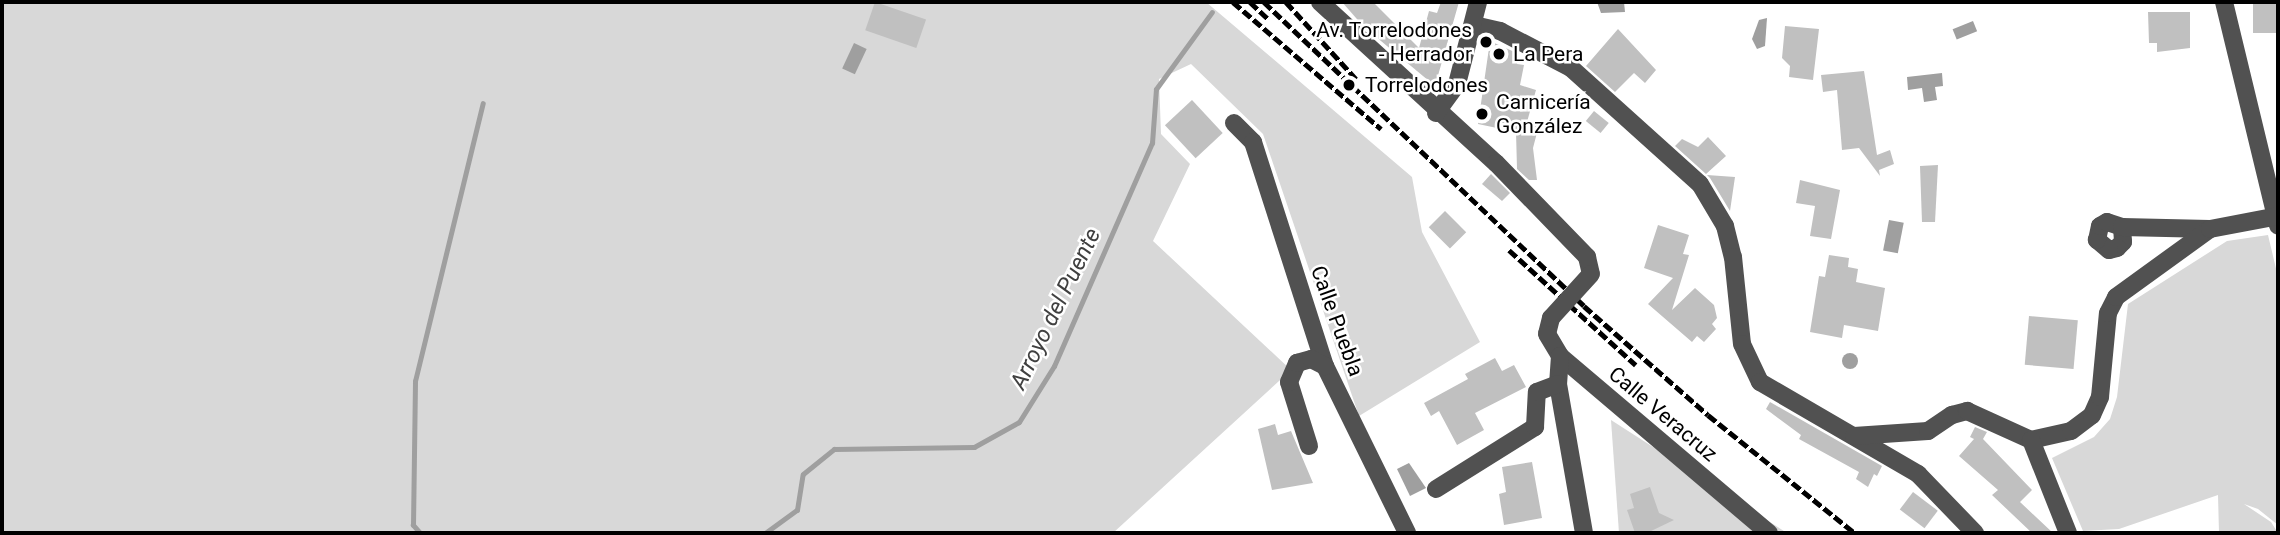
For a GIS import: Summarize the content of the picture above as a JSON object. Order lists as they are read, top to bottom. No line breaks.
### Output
{"streets":{"street":["Calle Puebla","Calle Veracruz"]},"water":["Arroyo del Puente"],"places":["Av. Torrelodones - Herrador","La Pera","Torrelodones","Carnicería González"]}
